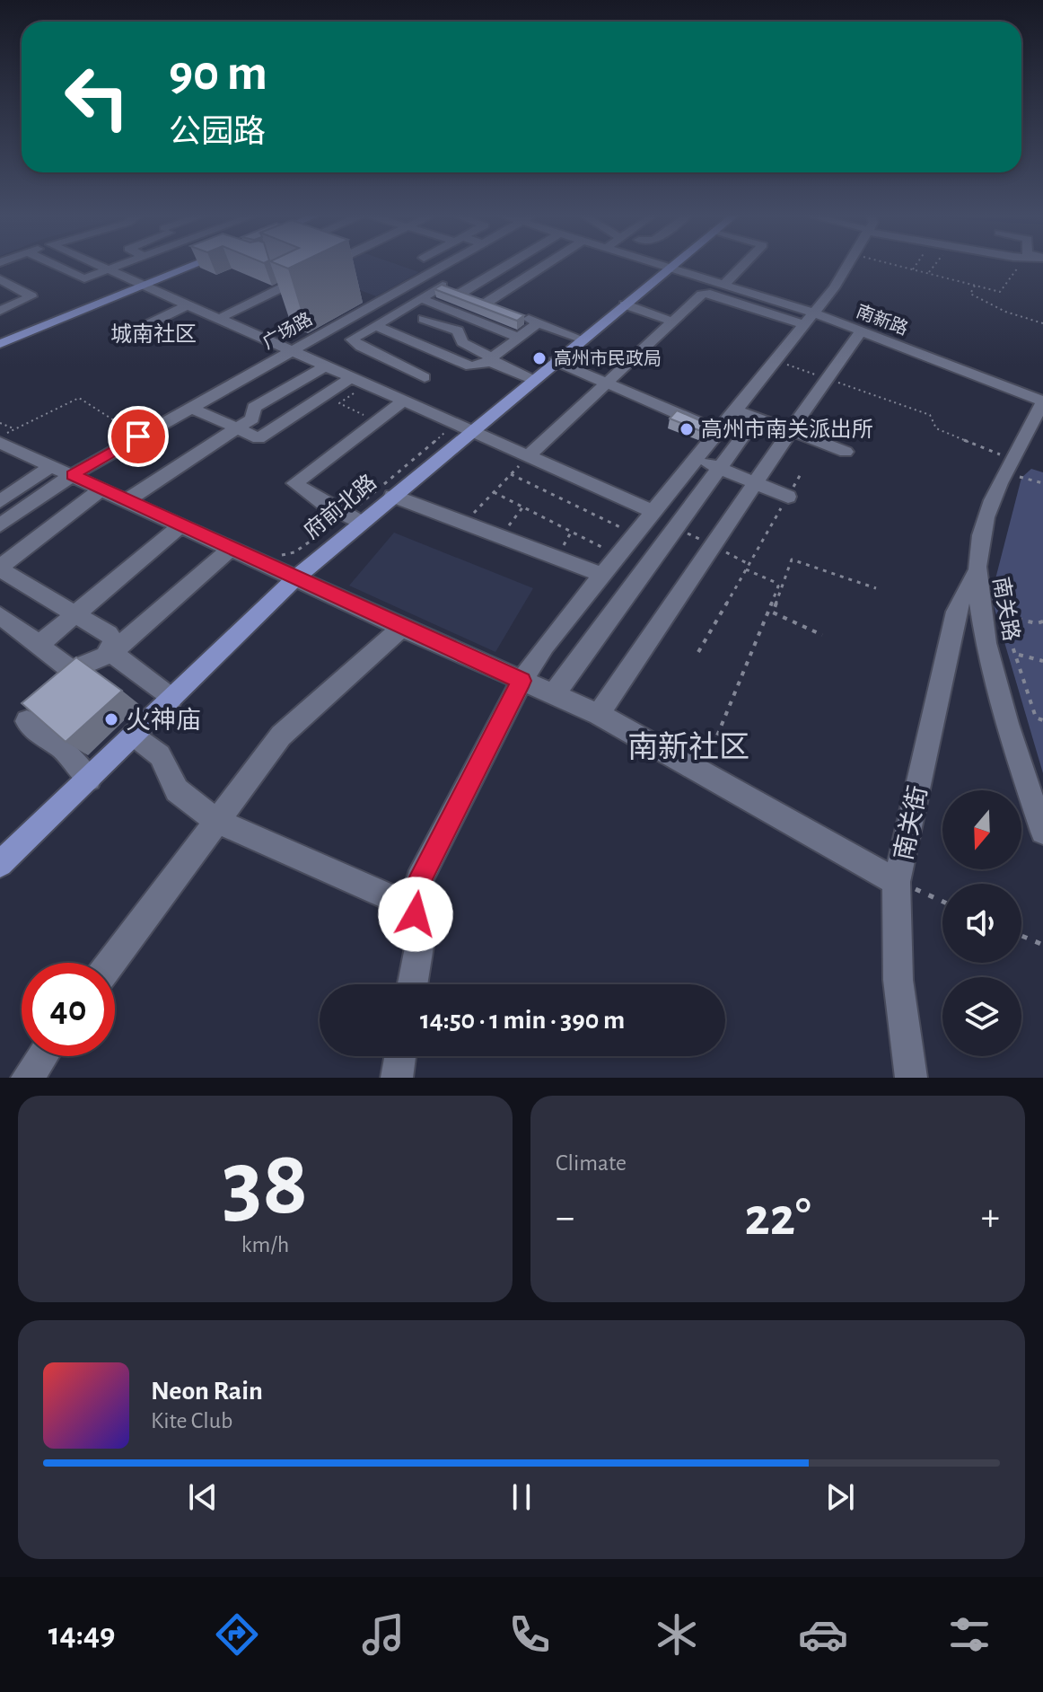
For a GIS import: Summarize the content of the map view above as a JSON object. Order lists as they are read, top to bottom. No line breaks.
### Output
{"streets":{"main road":["府前北路"],"street":["南新路","广场路","南关路","南关街"]},"crossings":[["南新路","府前北路"],["南新路","南关路"],["南关路","南关街"]],"districts":["城南社区","南新社区"],"places":["高州市民政局","高州市南关派出所","火神庙"],"north":"bottom","page":{"turn":["90 m","公园路"],"limit":"40","trip":"14:50 · 1 min · 390 m","tile":[["38","km/h"],"Climate"],"heat":["−","22°","+"],"song":["Neon Rain","Kite Club"],"tabs":"14:49"}}
